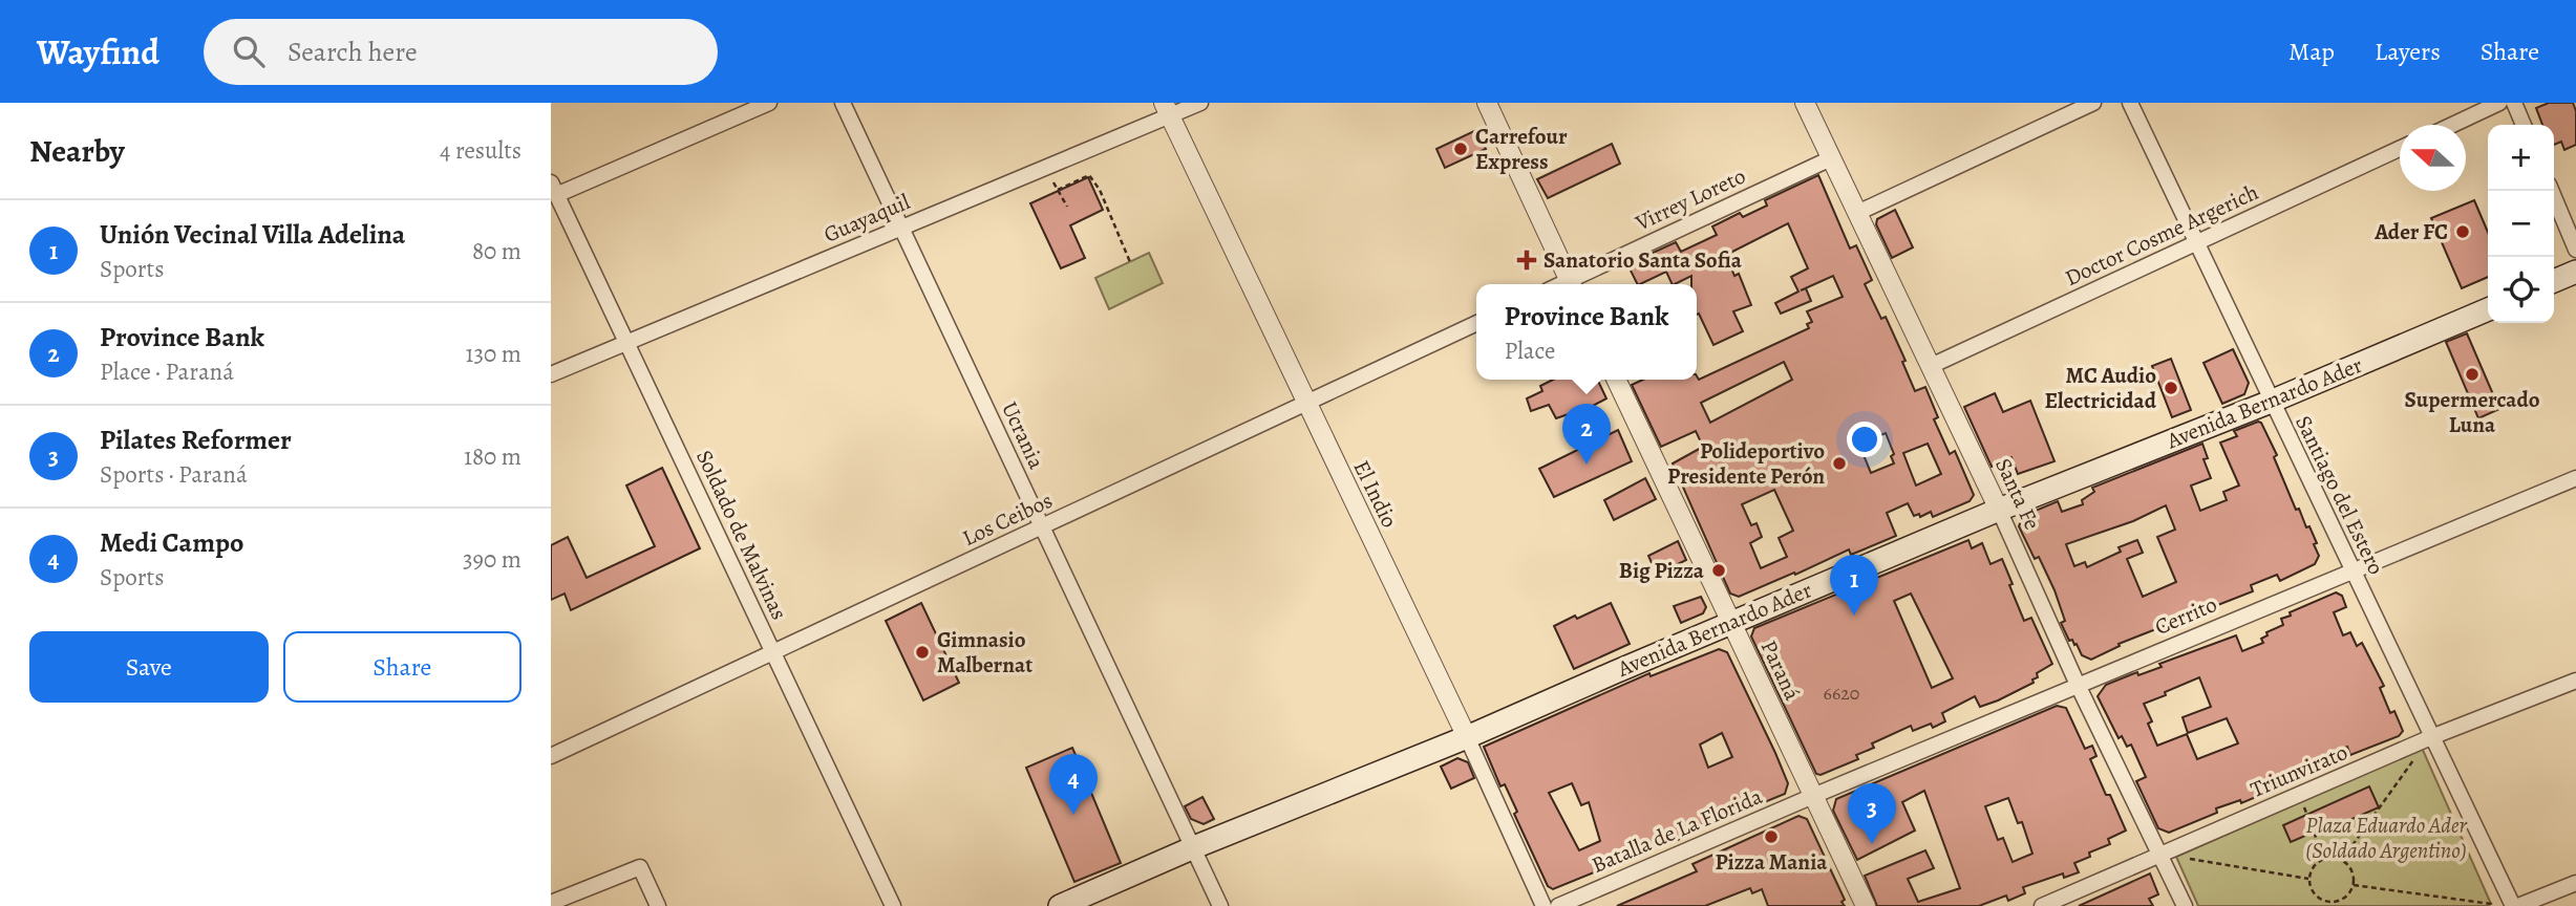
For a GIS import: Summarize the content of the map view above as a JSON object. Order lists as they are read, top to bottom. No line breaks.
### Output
{"streets":{"main road":["Avenida Bernardo Ader"],"street":["Virrey Loreto","Guayaquil","Doctor Cosme Argerich","Ucrania","El Indio","Santa Fe","Santiago del Estero","Los Ceibos","Soldado de Malvinas","Cerrito","Paraná","Triunvirato","Batalla de La Florida"]},"crossings":[["Virrey Loreto","Santa Fe"],["Guayaquil","Ucrania"],["Guayaquil","El Indio"],["Guayaquil","Soldado de Malvinas"],["Doctor Cosme Argerich","Santa Fe"],["Doctor Cosme Argerich","Santiago del Estero"],["Avenida Bernardo Ader","Ucrania"],["Avenida Bernardo Ader","El Indio"],["Avenida Bernardo Ader","Santa Fe"],["Avenida Bernardo Ader","Santiago del Estero"],["Avenida Bernardo Ader","Paraná"],["Ucrania","Los Ceibos"],["El Indio","Los Ceibos"],["Santa Fe","Cerrito"],["Santa Fe","Triunvirato"],["Santiago del Estero","Cerrito"],["Santiago del Estero","Triunvirato"],["Los Ceibos","Soldado de Malvinas"],["Cerrito","Paraná"],["Cerrito","Batalla de La Florida"],["Paraná","Batalla de La Florida"]],"parks":["Plaza Eduardo Ader (Soldado Argentino)"],"places":{"other":["Carrefour Express","Ader FC","Supermercado Luna","MC Audio Electricidad","Polideportivo Presidente Perón","Big Pizza","Gimnasio Malbernat","Pizza Mania"],"health":["Sanatorio Santa Sofia"]},"house_numbers":["6620"],"north":"left","page":{"header":"Wayfind","search":"Search here","nav":["Map","Layers","Share"],"heading":["Nearby","4 results"],"map_buttons":["+","−"],"list":[{"mark":"1","name":"Unión Vecinal Villa Adelina","note":"Sports","value":"80 m"},{"mark":"2","name":"Province Bank","note":"Place · Paraná","value":"130 m"},{"mark":"3","name":"Pilates Reformer","note":"Sports · Paraná","value":"180 m"},{"mark":"4","name":"Medi Campo","note":"Sports","value":"390 m"}],"popup":["Province Bank","Place"],"pins":["2","1","4","3"],"buttons":["Save","Share"]}}
